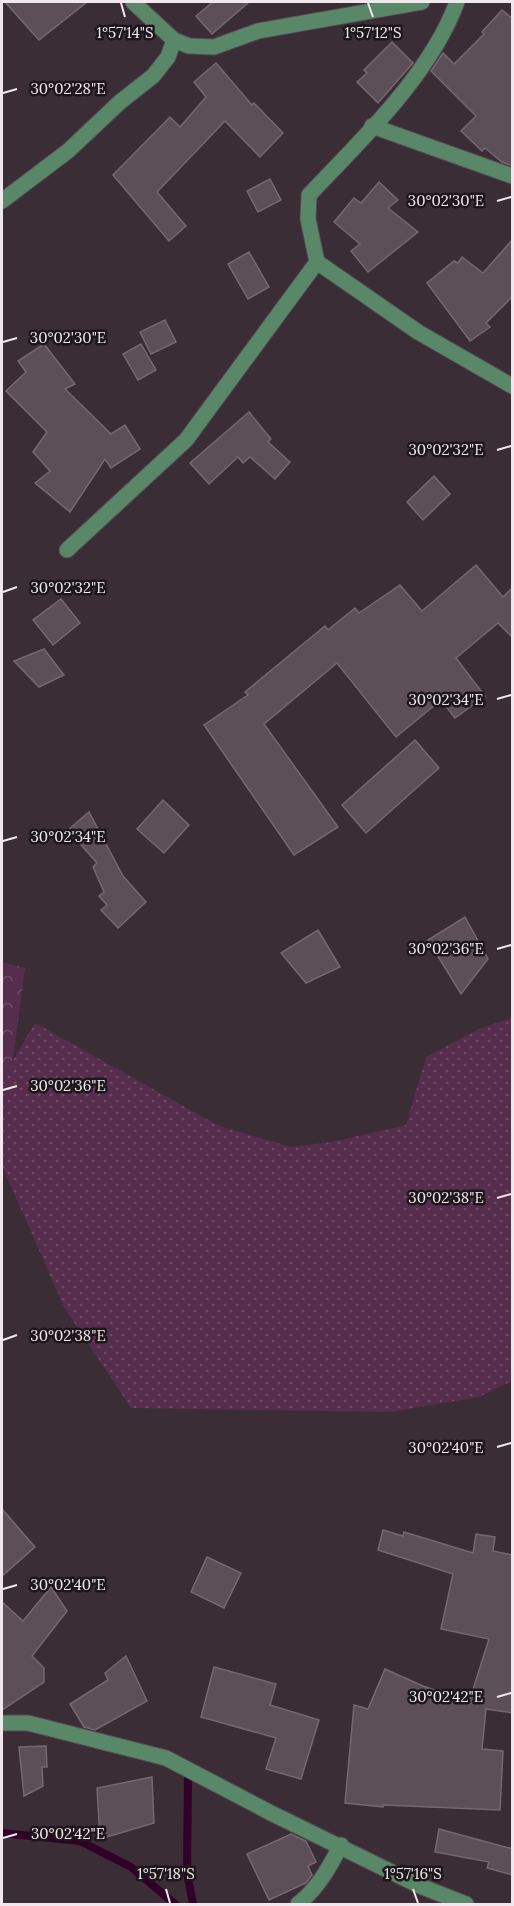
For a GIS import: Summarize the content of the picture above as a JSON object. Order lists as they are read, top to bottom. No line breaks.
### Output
{"coordinates":["1°57'14\"S","1°57'12\"S","30°02'28\"E","30°02'30\"E","30°02'32\"E","30°02'34\"E","30°02'36\"E","30°02'38\"E","30°02'40\"E","30°02'42\"E","1°57'18\"S","1°57'16\"S"]}
